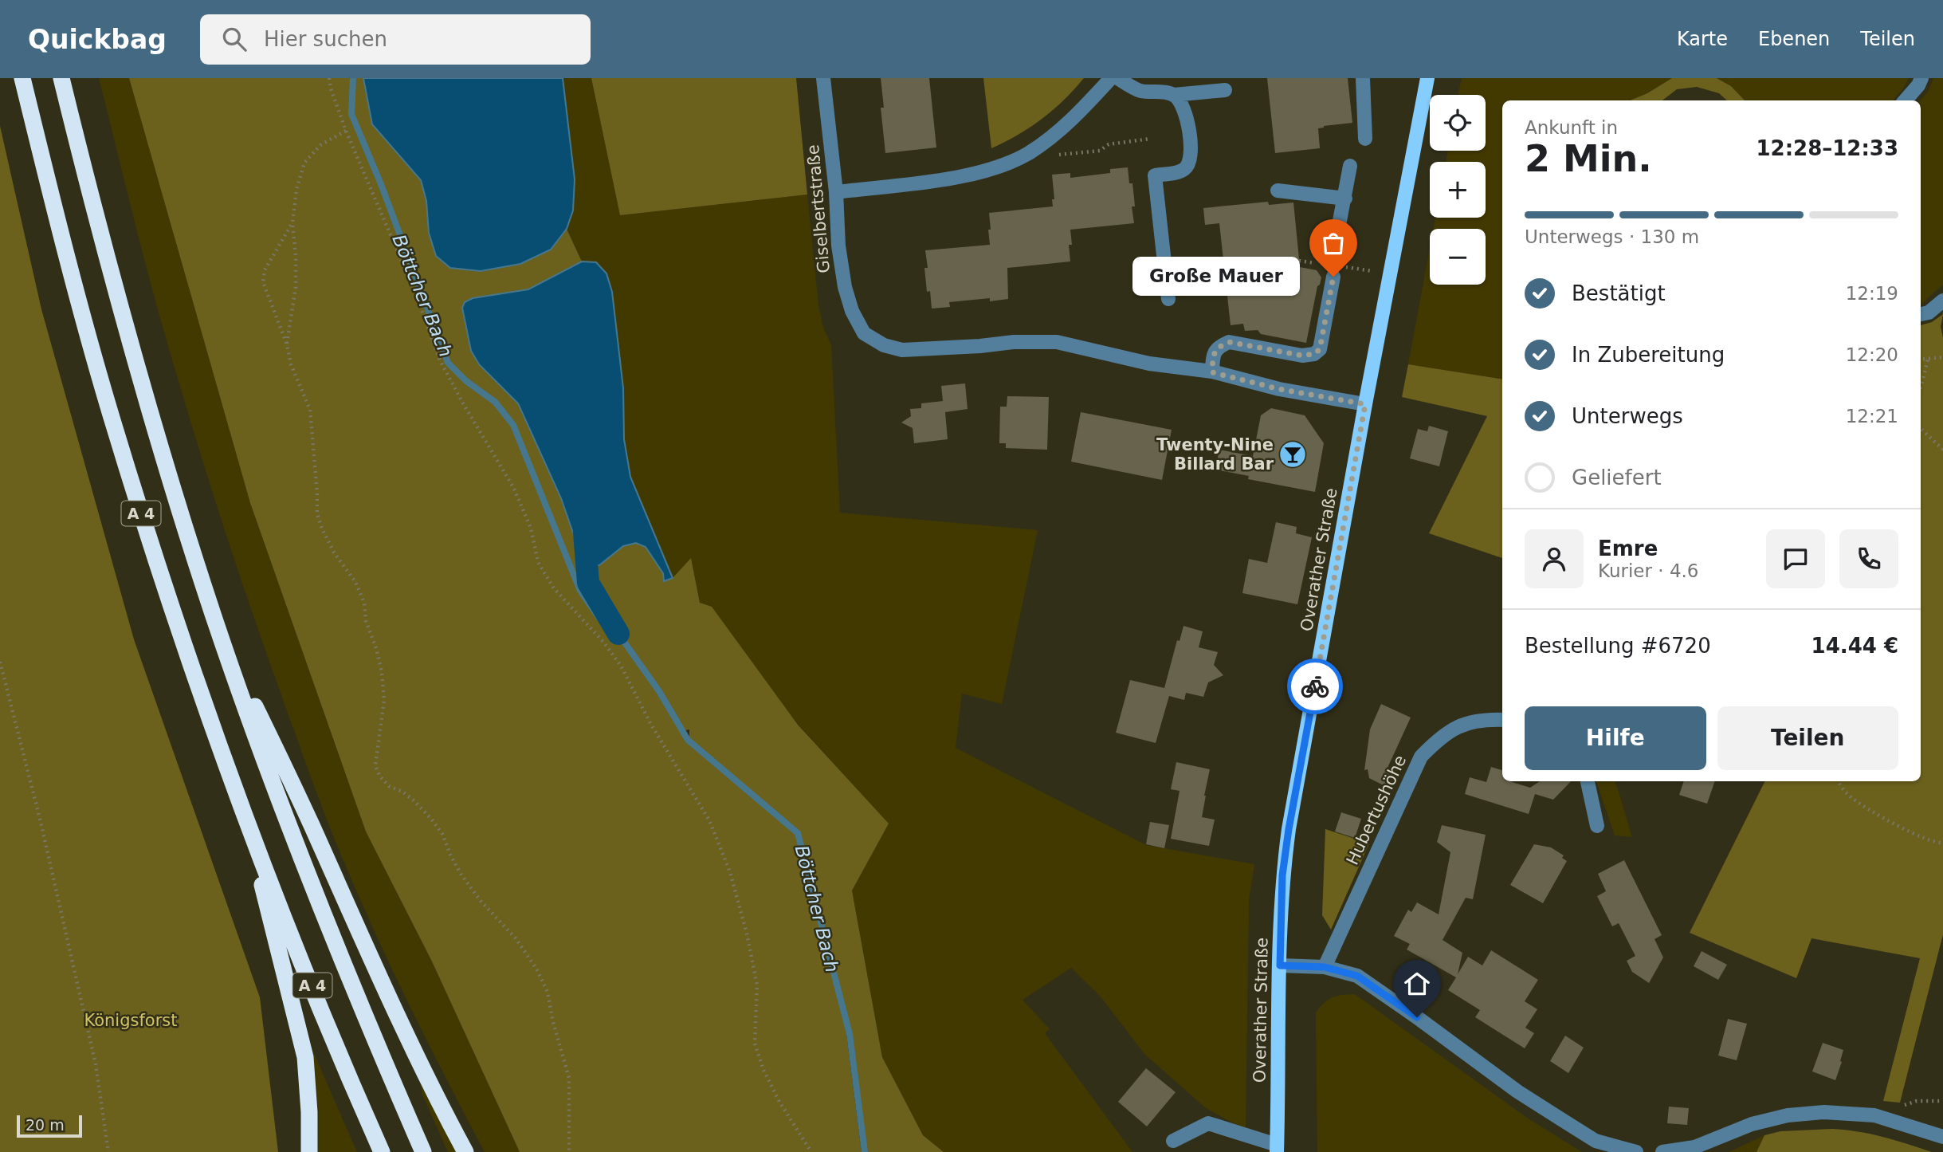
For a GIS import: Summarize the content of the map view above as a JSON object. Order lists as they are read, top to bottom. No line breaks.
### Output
{"streets":{"highway":["A 4"],"main road":["Overather Straße"],"street":["Giselbertstraße","Hubertushöhe"]},"water":["Böttcher Bach"],"parks":["Königsforst"],"places":{"other":["Große Mauer"],"bar":["Twenty-Nine Billard Bar"]},"scale_bar":"20 m","page":{"header":"Quickbag","search":"Hier suchen","nav":["Karte","Ebenen","Teilen"],"map_buttons":["+","−"],"heading":["2 Min.","Ankunft in","12:28–12:33"],"panel":["Emre","Kurier · 4.6","Bestellung #6720","14.44 €"],"bar":"Unterwegs · 130 m","bubble":"Große Mauer","list":[["Bestätigt","12:19"],["In Zubereitung","12:20"],["Unterwegs","12:21"],"Geliefert"],"buttons":["Hilfe","Teilen"],"scale":"20 m"}}
